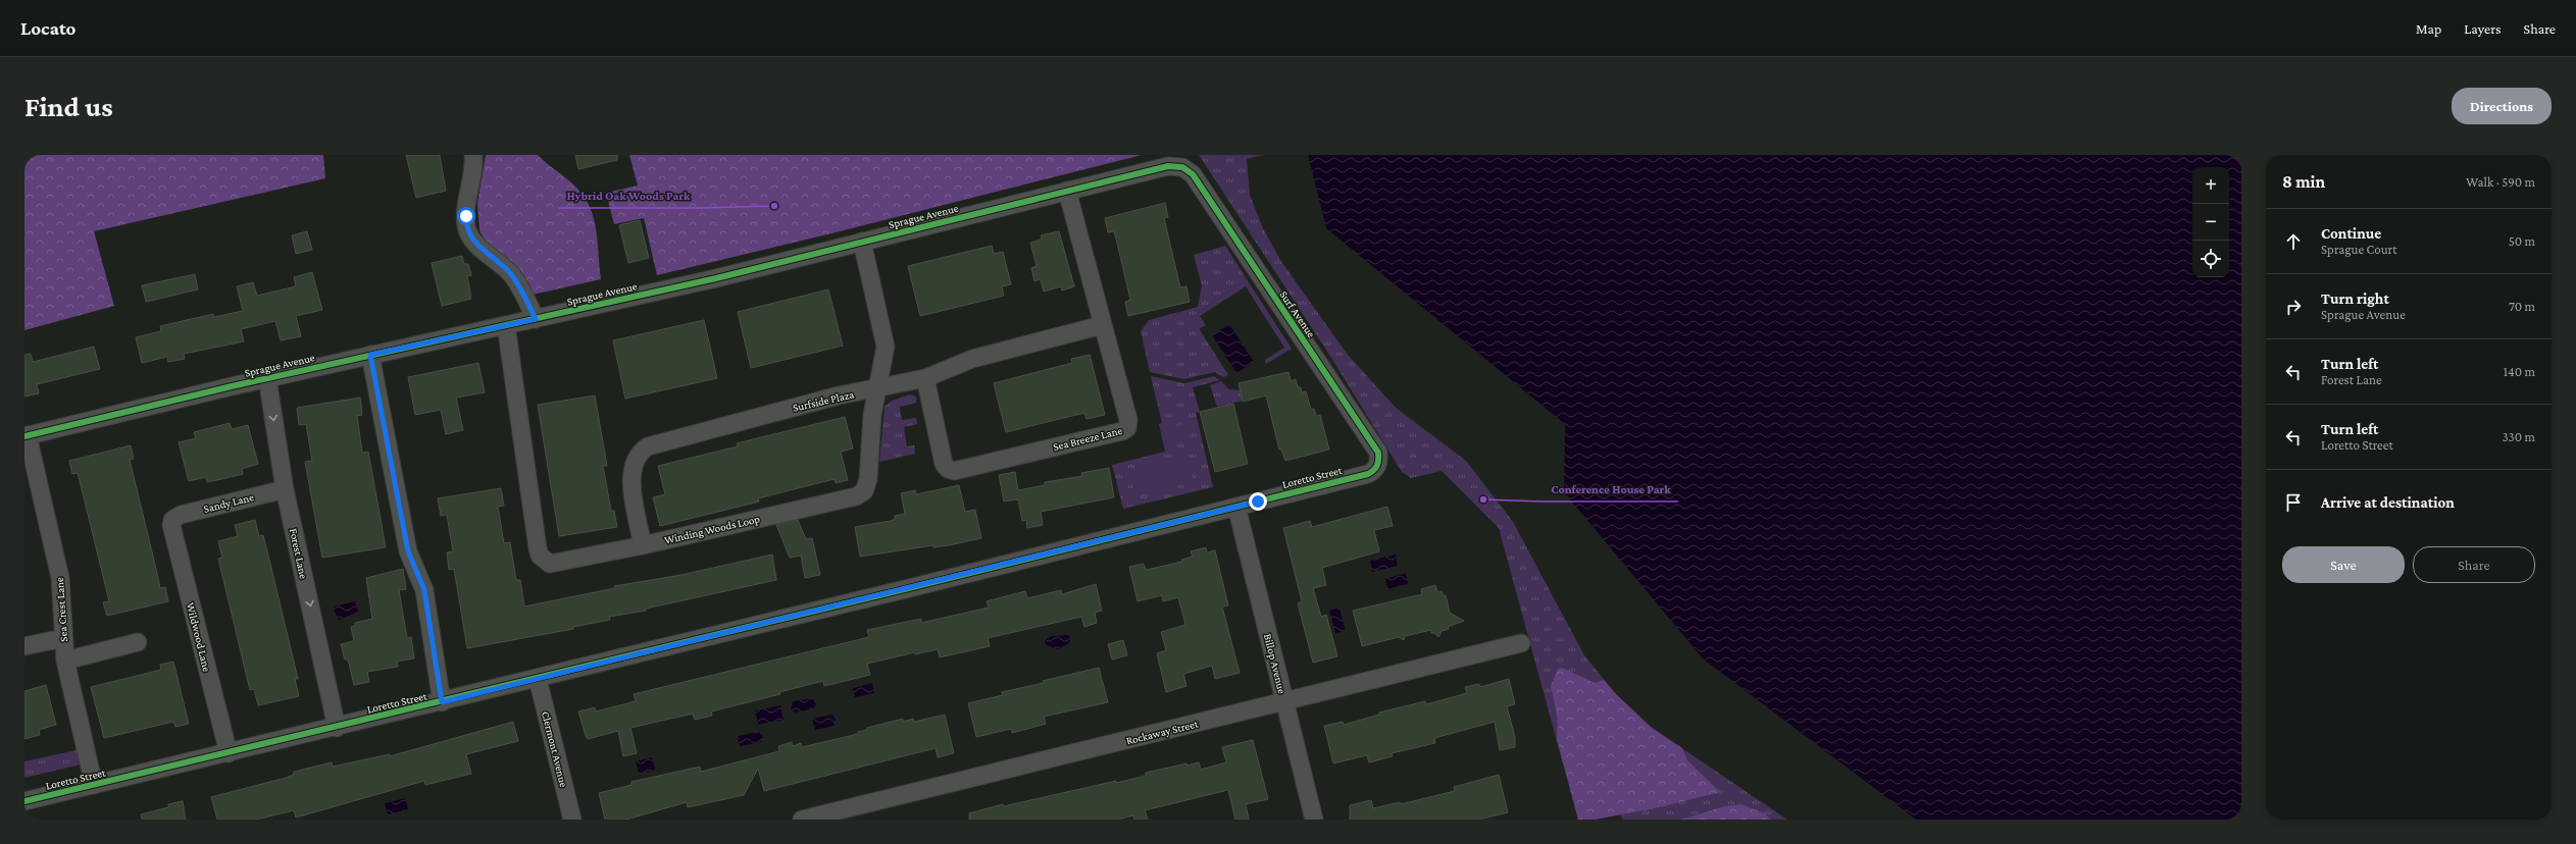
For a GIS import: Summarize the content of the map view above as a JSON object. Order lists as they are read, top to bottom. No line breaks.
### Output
{"streets":{"street":["Sprague Avenue","Surf Avenue","Surfside Plaza","Sea Breeze Lane","Loretto Street","Sandy Lane","Winding Woods Loop","Forest Lane","Sea Crest Lane","Wildwood Lane","Billop Avenue","Rockaway Street","Clermont Avenue"]},"crossings":[["Sprague Avenue","Surf Avenue"],["Sprague Avenue","Sea Breeze Lane"],["Sprague Avenue","Winding Woods Loop"],["Sprague Avenue","Forest Lane"],["Sprague Avenue","Sea Crest Lane"],["Surf Avenue","Loretto Street"],["Surfside Plaza","Sea Breeze Lane"],["Surfside Plaza","Winding Woods Loop"],["Loretto Street","Forest Lane"],["Loretto Street","Sea Crest Lane"],["Loretto Street","Wildwood Lane"],["Loretto Street","Billop Avenue"],["Loretto Street","Clermont Avenue"],["Sandy Lane","Forest Lane"],["Sandy Lane","Wildwood Lane"],["Billop Avenue","Rockaway Street"]],"places":["Hybrid Oak Woods Park","Conference House Park"],"page":{"header":"Locato","nav":["Map","Layers","Share"],"buttons":["Directions",["Save","Share"]],"title":"Find us","heading":["8 min","Walk · 590 m"],"map_buttons":["+","−"],"list":[["Continue","Sprague Court","50 m"],["Turn right","Sprague Avenue","70 m"],["Turn left","Forest Lane","140 m"],["Turn left","Loretto Street","330 m"],"Arrive at destination"]}}
